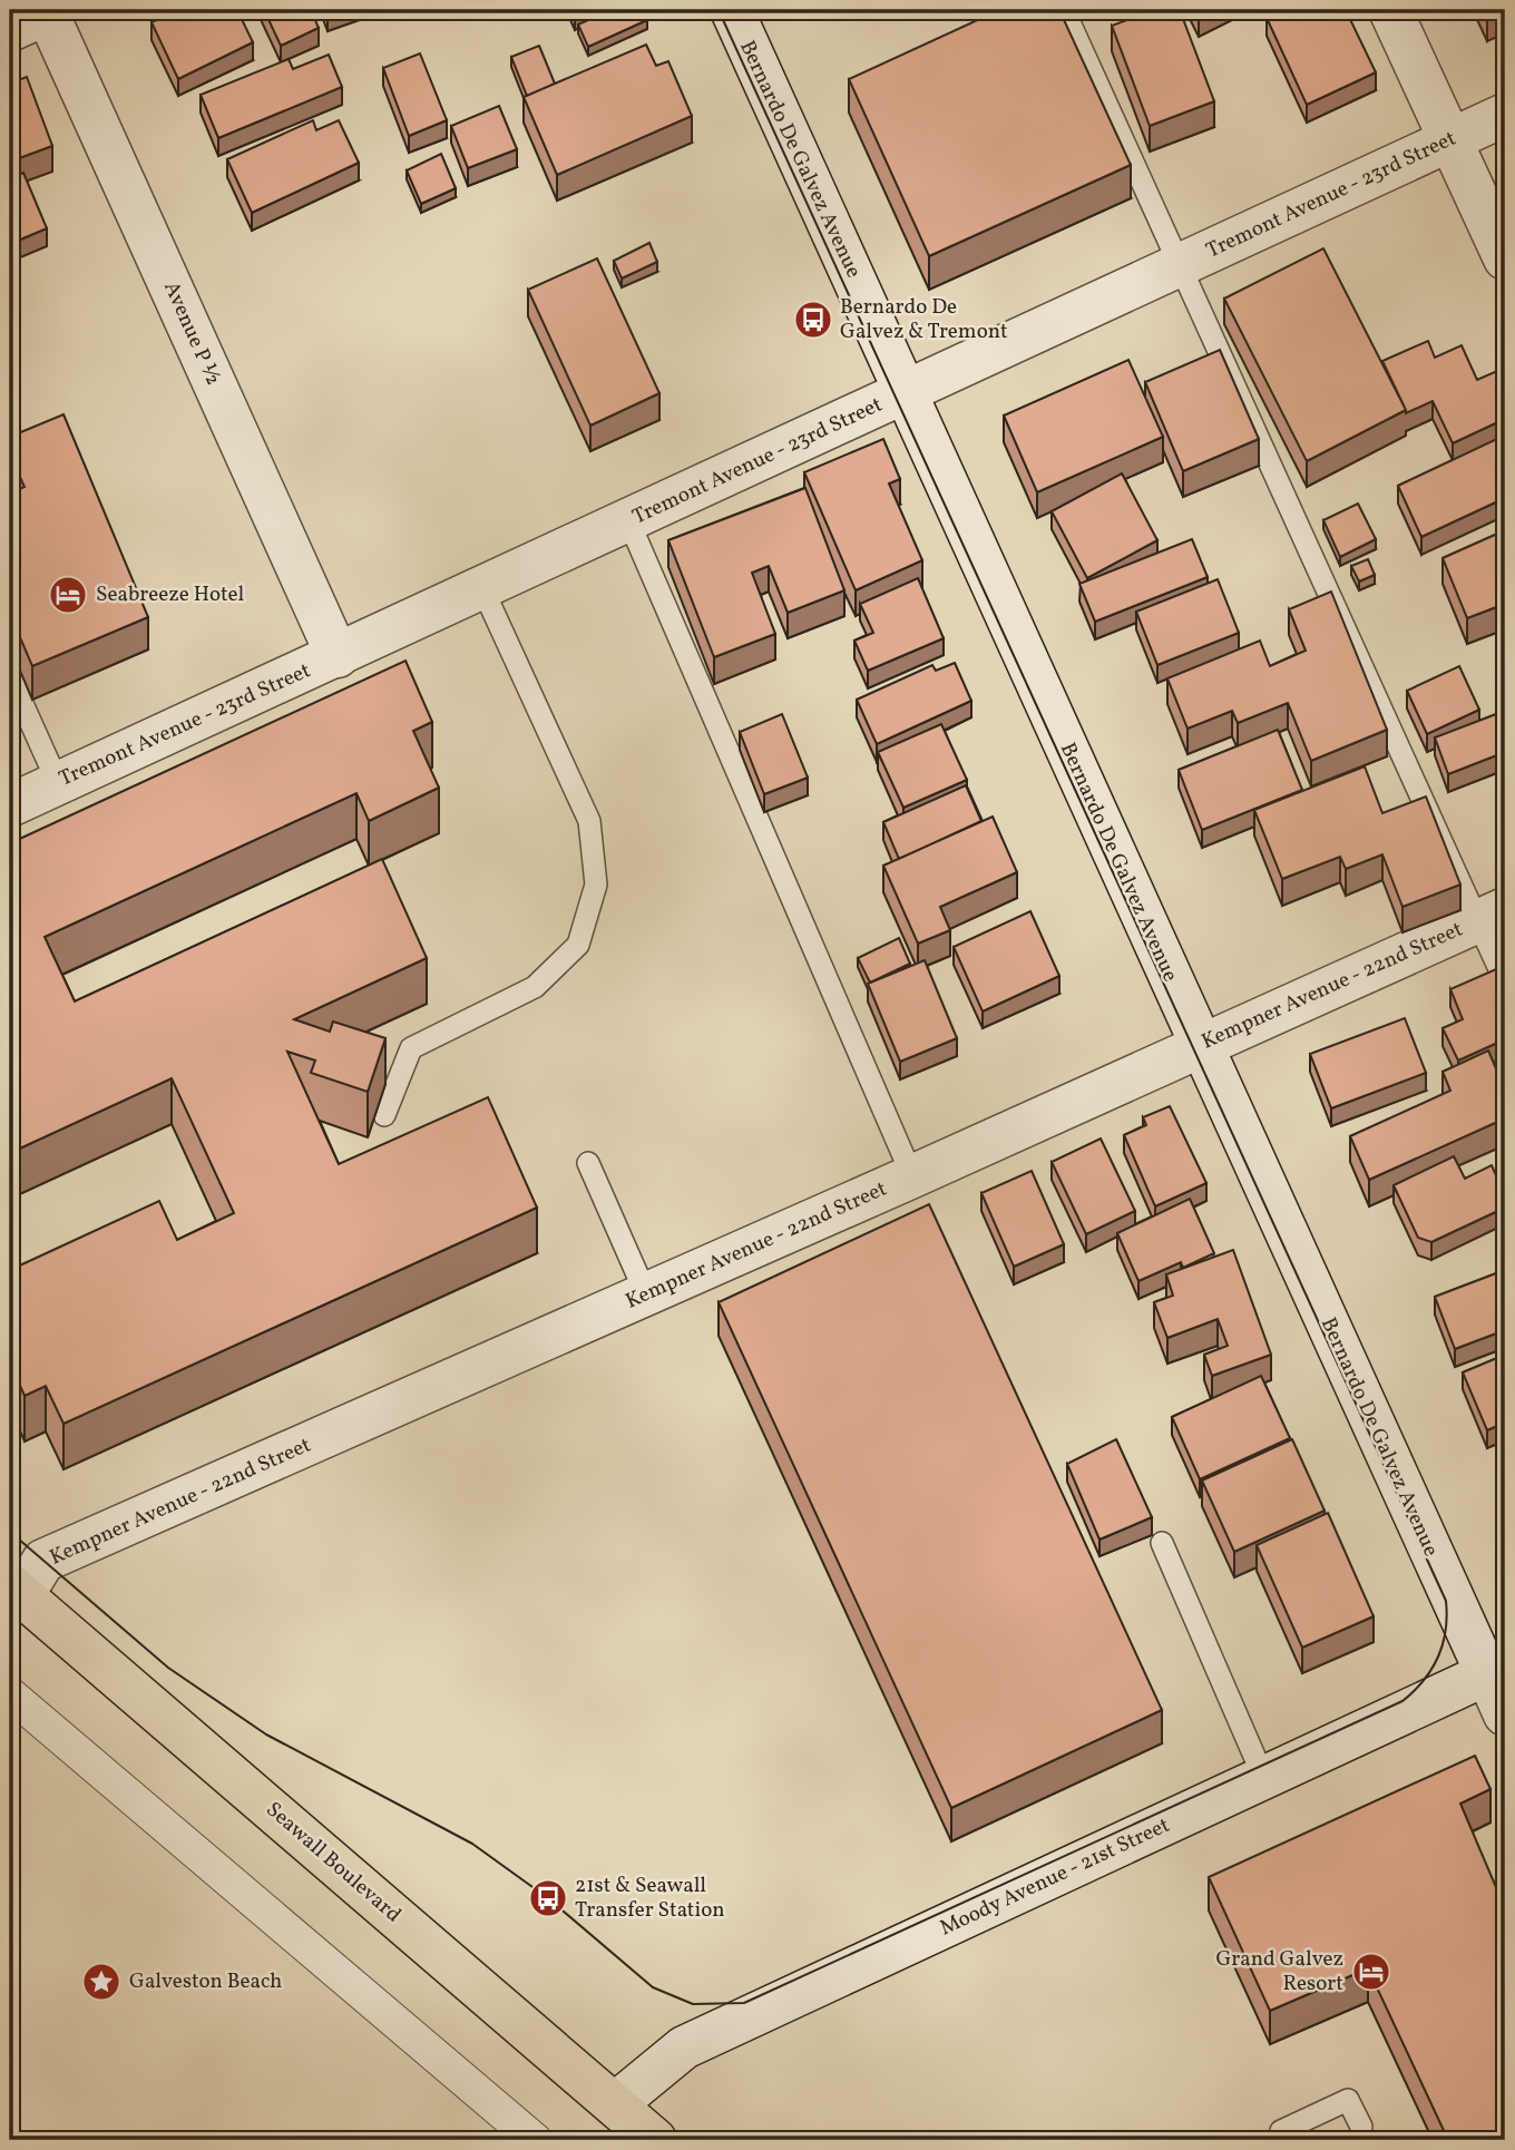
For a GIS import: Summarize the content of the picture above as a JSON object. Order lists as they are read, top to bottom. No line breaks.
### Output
{"streets":{"main road":["Seawall Boulevard"],"street":["Bernardo De Galvez Avenue","Tremont Avenue - 23rd Street","Avenue P ½","Kempner Avenue - 22nd Street","Moody Avenue - 21st Street"]},"crossings":[["Bernardo De Galvez Avenue","Tremont Avenue - 23rd Street"],["Bernardo De Galvez Avenue","Kempner Avenue - 22nd Street"],["Bernardo De Galvez Avenue","Moody Avenue - 21st Street"],["Tremont Avenue - 23rd Street","Avenue P ½"],["Kempner Avenue - 22nd Street","Seawall Boulevard"],["Seawall Boulevard","Moody Avenue - 21st Street"]],"places":{"bus stop":["Bernardo De Galvez & Tremont","21st & Seawall Transfer Station"],"hotel":["Seabreeze Hotel","Grand Galvez Resort"],"place":["Galveston Beach"]}}
